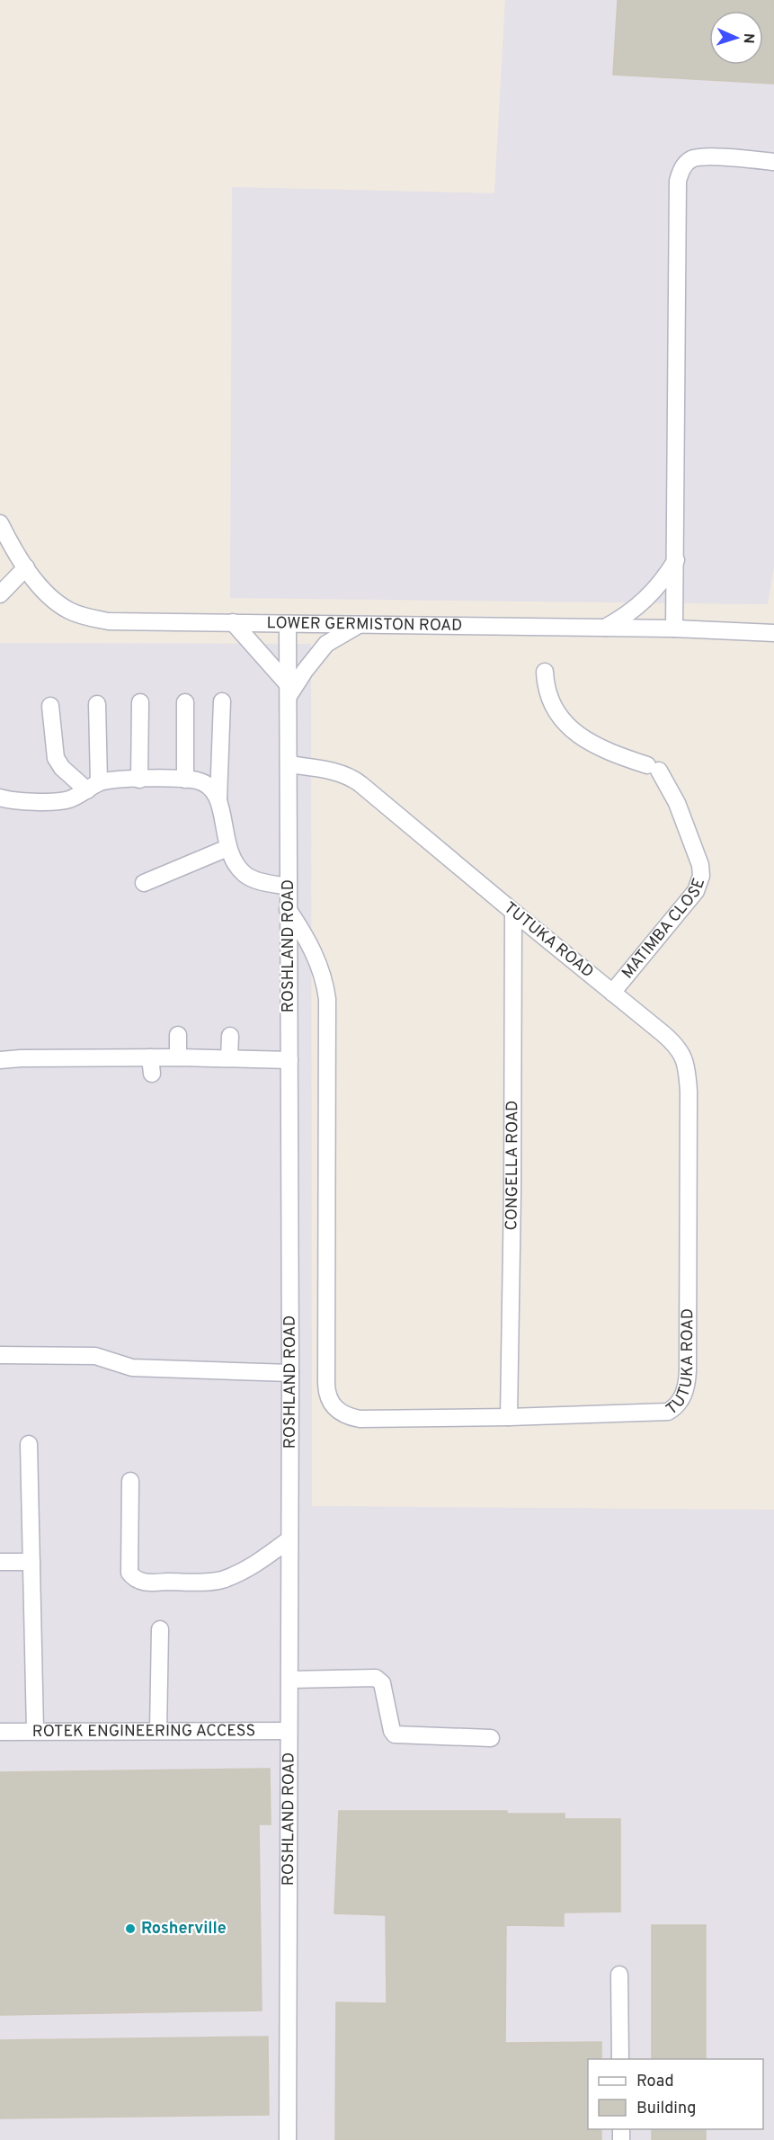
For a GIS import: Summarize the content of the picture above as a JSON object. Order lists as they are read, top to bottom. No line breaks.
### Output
{"streets":{"street":["LOWER GERMISTON ROAD","MATIMBA CLOSE","TUTUKA ROAD","ROSHLAND ROAD","CONGELLA ROAD","ROTEK ENGINEERING ACCESS"]},"crossings":[["LOWER GERMISTON ROAD","ROSHLAND ROAD"],["MATIMBA CLOSE","TUTUKA ROAD"],["TUTUKA ROAD","ROSHLAND ROAD"],["TUTUKA ROAD","CONGELLA ROAD"],["ROSHLAND ROAD","ROTEK ENGINEERING ACCESS"]],"places":["Rosherville"],"legend":["Road","Building"],"north":"right"}
